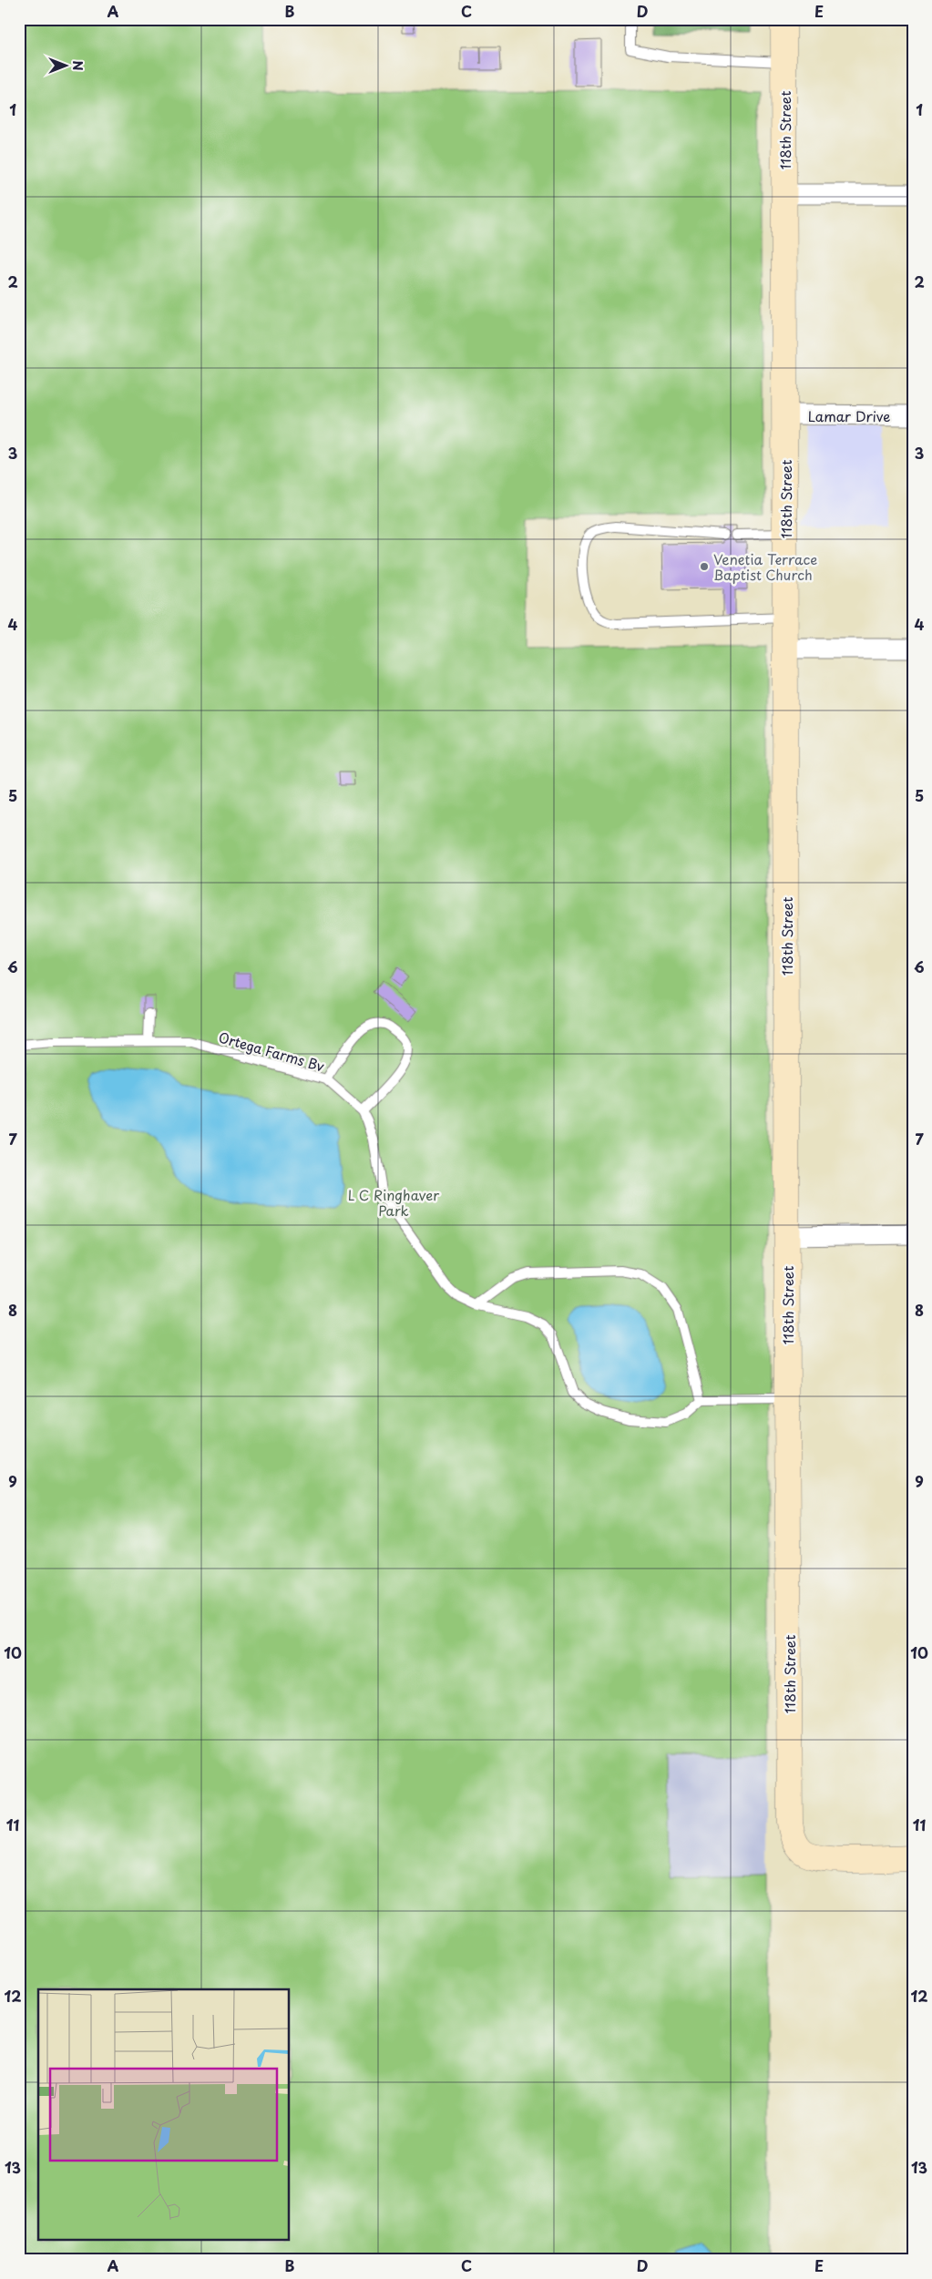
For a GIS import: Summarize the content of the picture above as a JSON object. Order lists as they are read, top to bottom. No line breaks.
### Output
{"streets":{"street":["118th Street","Lamar Drive"],"lane":["Ortega Farms Bv"]},"crossings":[["118th Street","Lamar Drive"]],"parks":["L C Ringhaver Park"],"places":["Venetia Terrace Baptist Church"],"north":"right","grid":{"columns":["A","B","C","D","E"],"rows":["1","2","3","4","5","6","7","8","9","10","11","12","13"]}}
